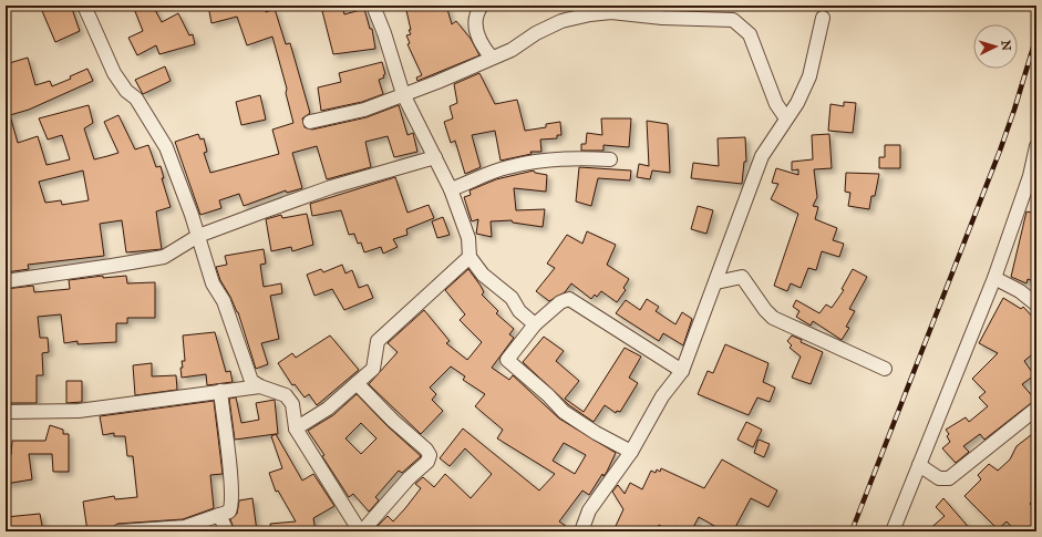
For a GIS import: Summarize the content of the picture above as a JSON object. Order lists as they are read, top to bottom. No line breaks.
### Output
{"north":"right"}
